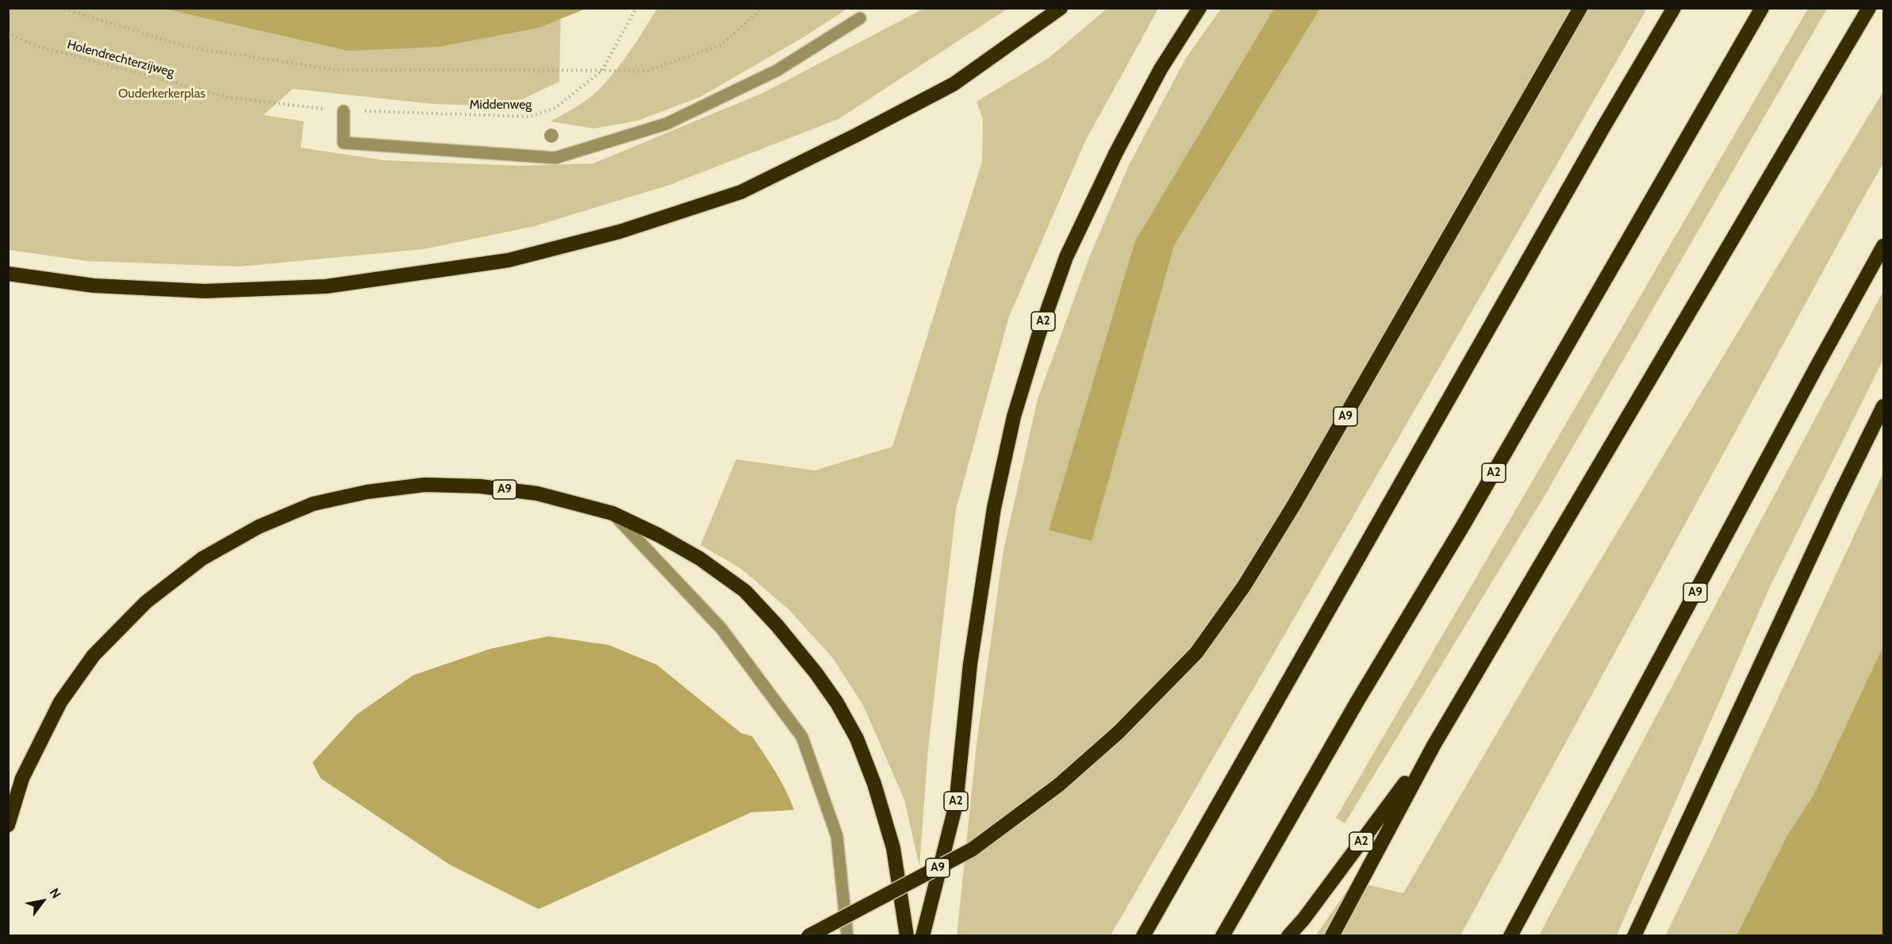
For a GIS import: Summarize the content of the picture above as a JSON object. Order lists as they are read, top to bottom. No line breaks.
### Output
{"streets":{"highway":["A2","A9"],"path":["Holendrechterzijweg","Middenweg"]},"crossings":[["Holendrechterzijweg","Middenweg"]],"parks":["Ouderkerkerplas"],"north":"top right"}
